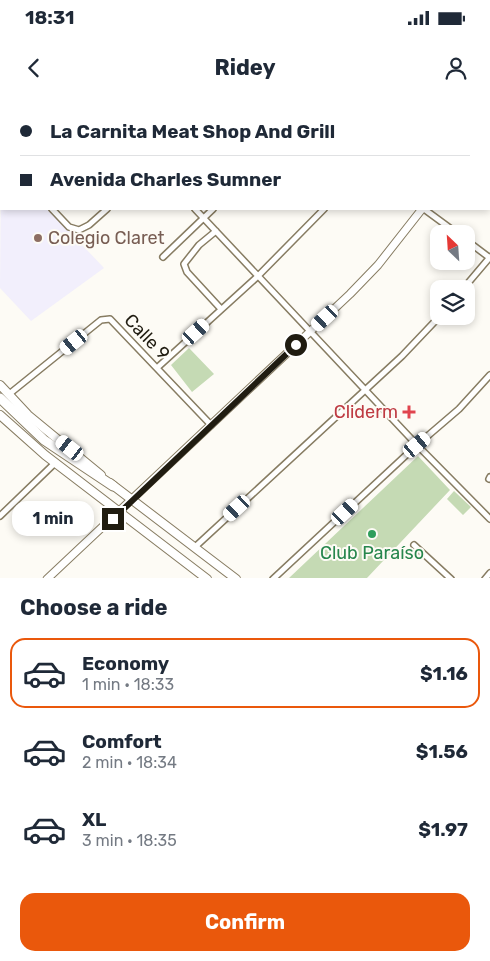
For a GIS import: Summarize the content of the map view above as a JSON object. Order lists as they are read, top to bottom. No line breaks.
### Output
{"streets":{"street":["Calle 9"]},"places":{"other":["Colegio Claret","Club Paraíso"],"health":["Cliderm"]},"north":"top left","page":{"status":"18:31","header":"Ridey","banner":["La Carnita Meat Shop And Grill","Avenida Charles Sumner"],"bubble":"1 min","heading":"Choose a ride","list":[{"name":"Economy","note":"1 min · 18:33","value":"$1.16"},{"name":"Comfort","note":"2 min · 18:34","value":"$1.56"},{"name":"XL","note":"3 min · 18:35","value":"$1.97"}],"buttons":"Confirm"}}
